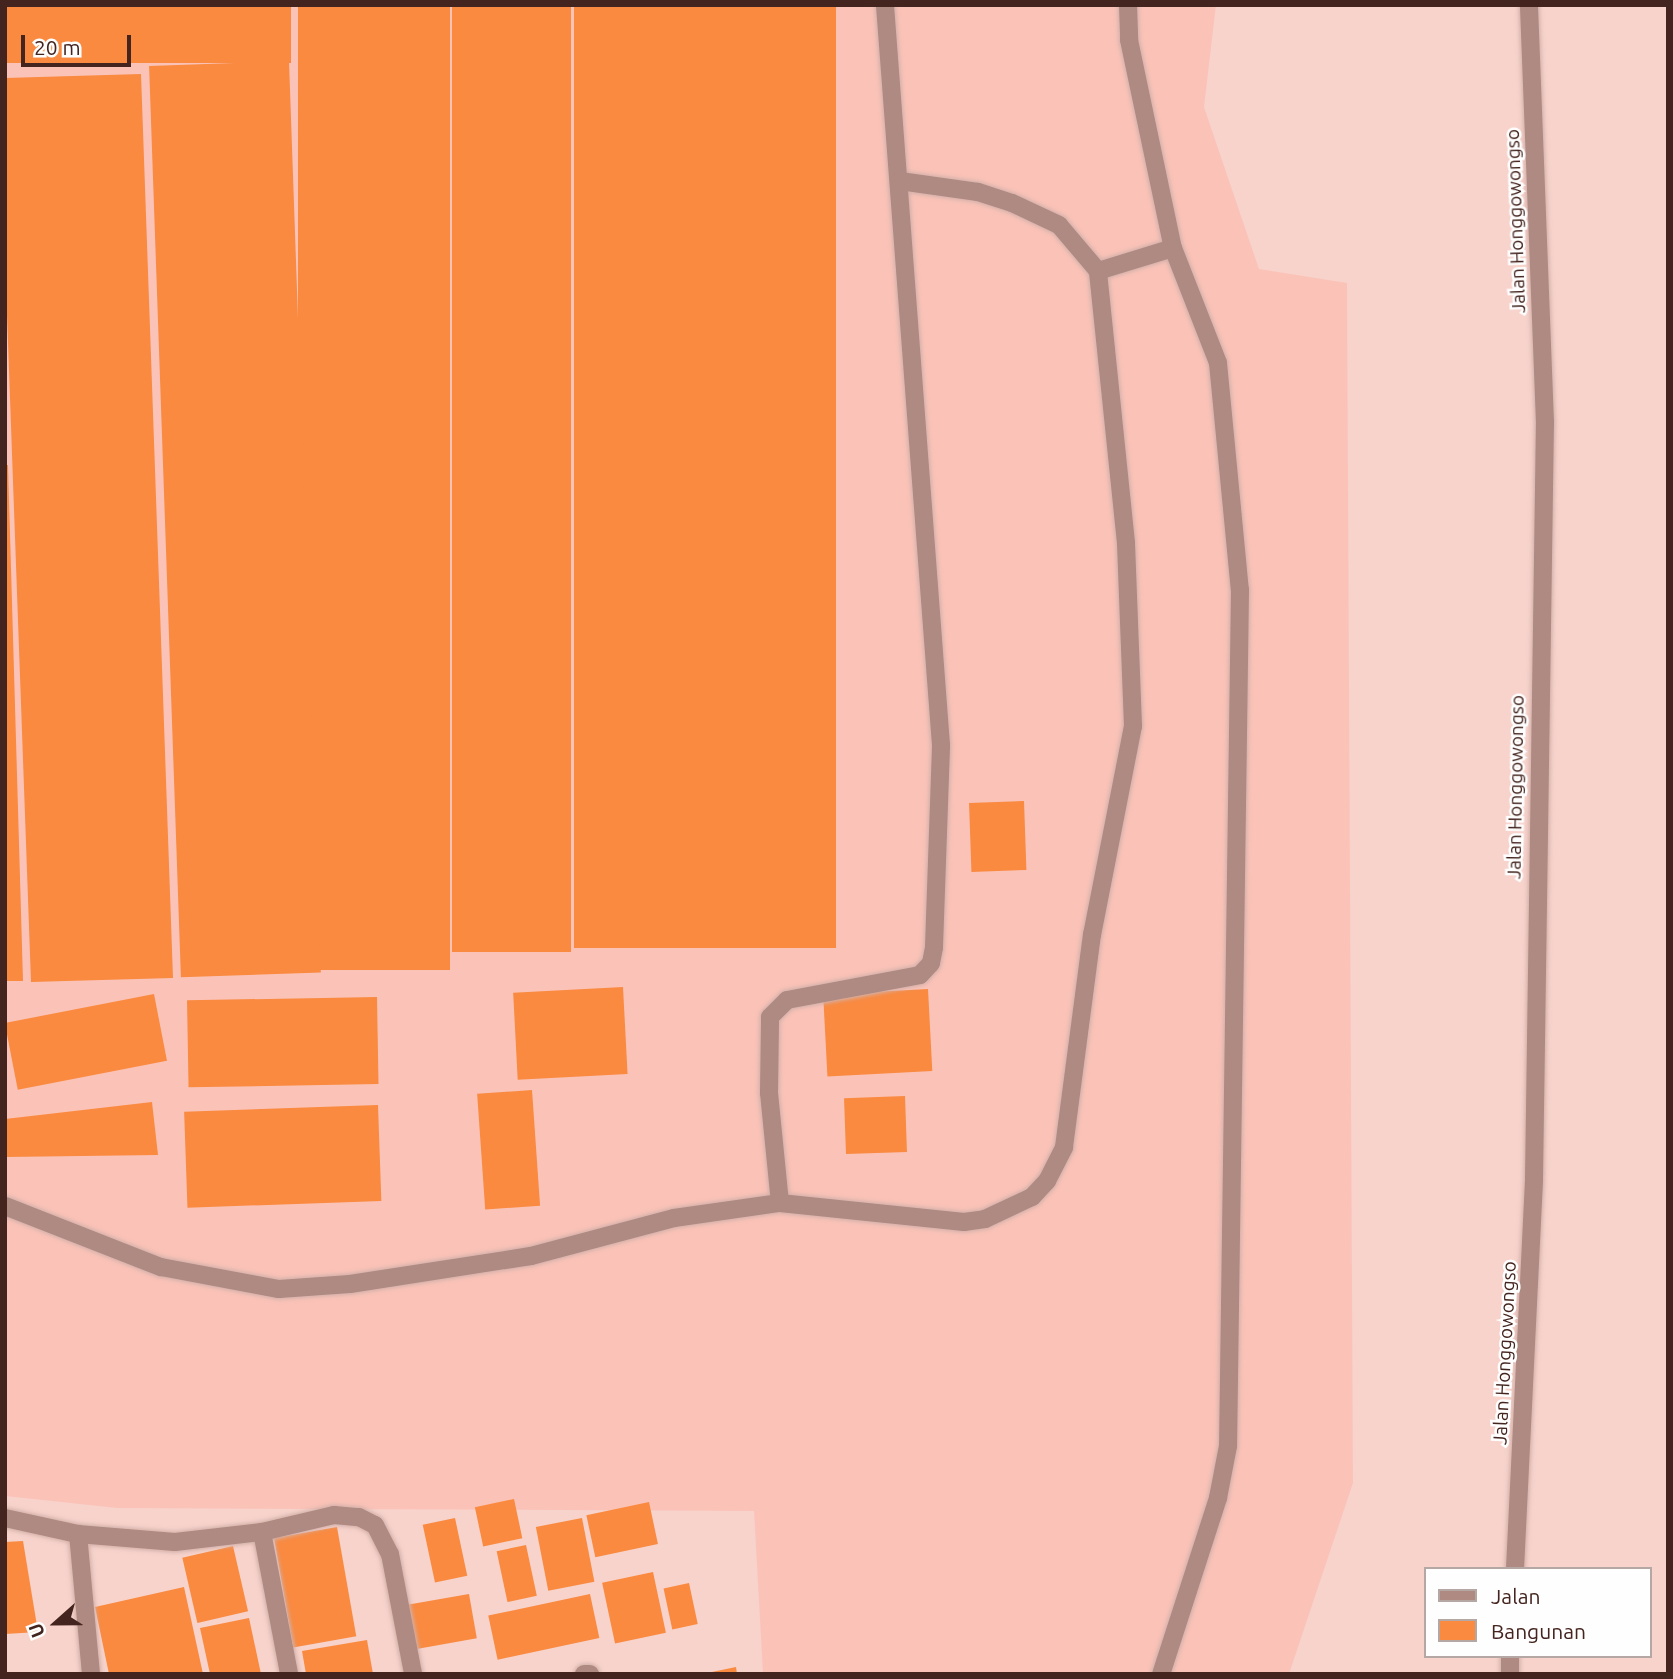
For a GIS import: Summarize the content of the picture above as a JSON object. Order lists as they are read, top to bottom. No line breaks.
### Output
{"streets":{"street":["Jalan Honggowongso"]},"legend":["Jalan","Bangunan"],"scale_bar":"20 m","north":"left"}
